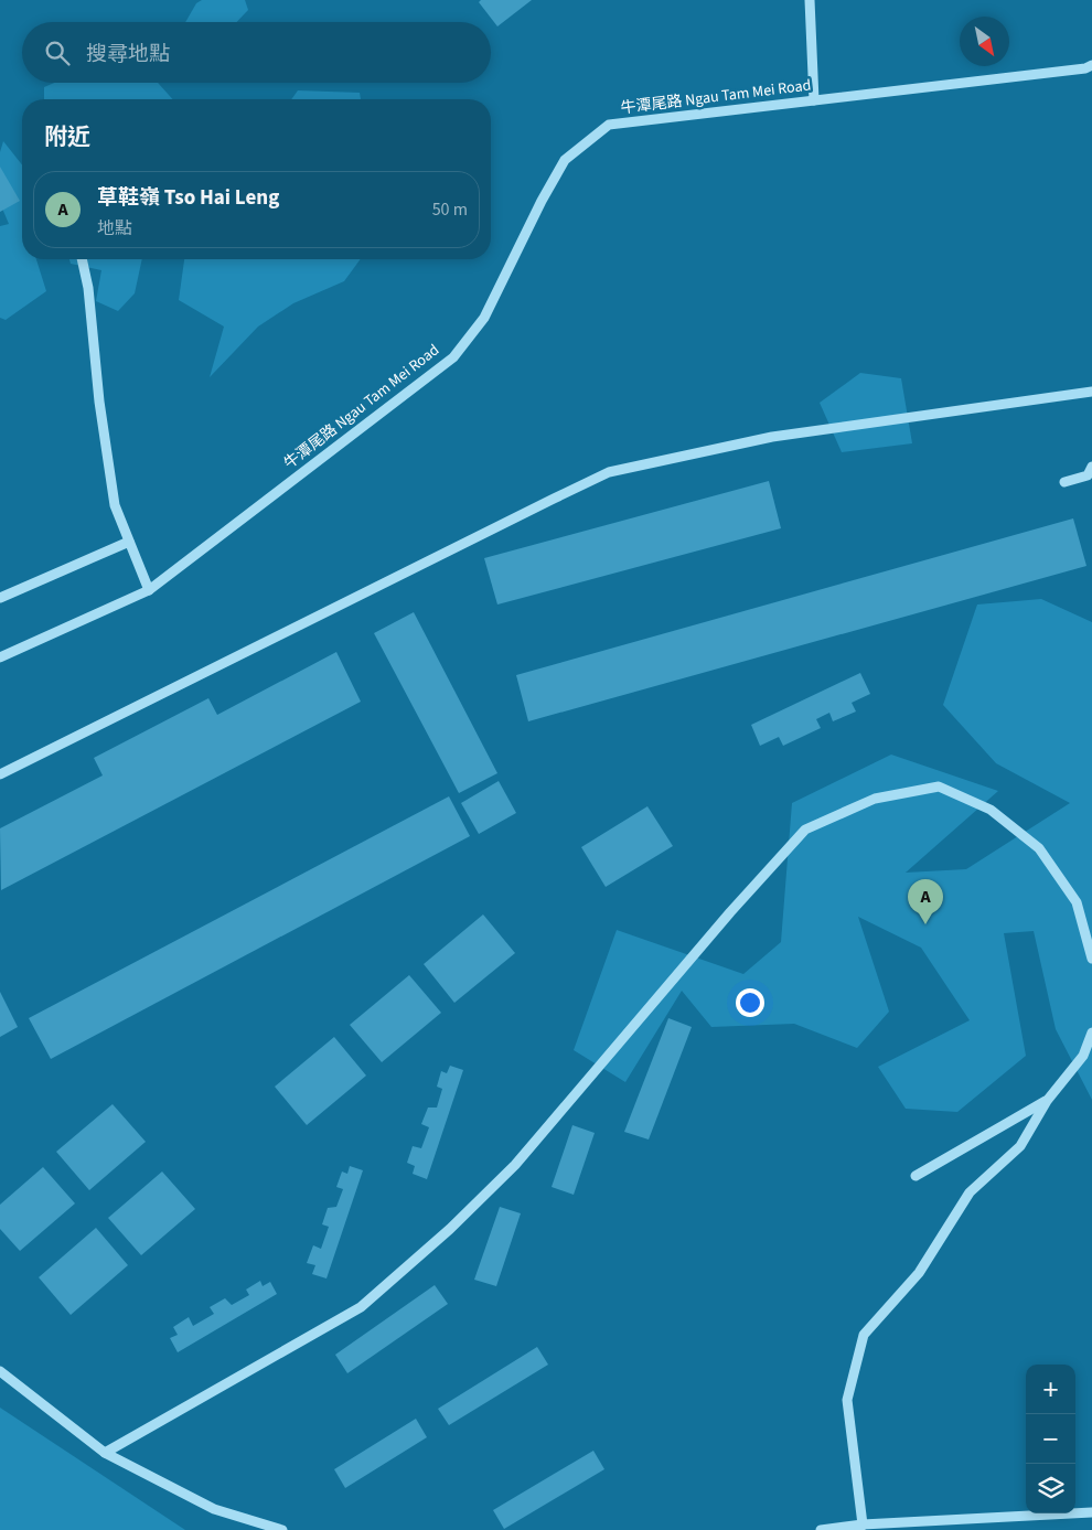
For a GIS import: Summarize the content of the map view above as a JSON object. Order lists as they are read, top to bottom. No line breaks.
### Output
{"streets":{"street":["牛潭尾路 Ngau Tam Mei Road"]},"north":"bottom right","page":{"search":"搜尋地點","heading":"附近","list":[{"mark":"A","name":"草鞋嶺 Tso Hai Leng","note":"地點","value":"50 m"}],"pins":"A","map_buttons":["+","−"]}}
